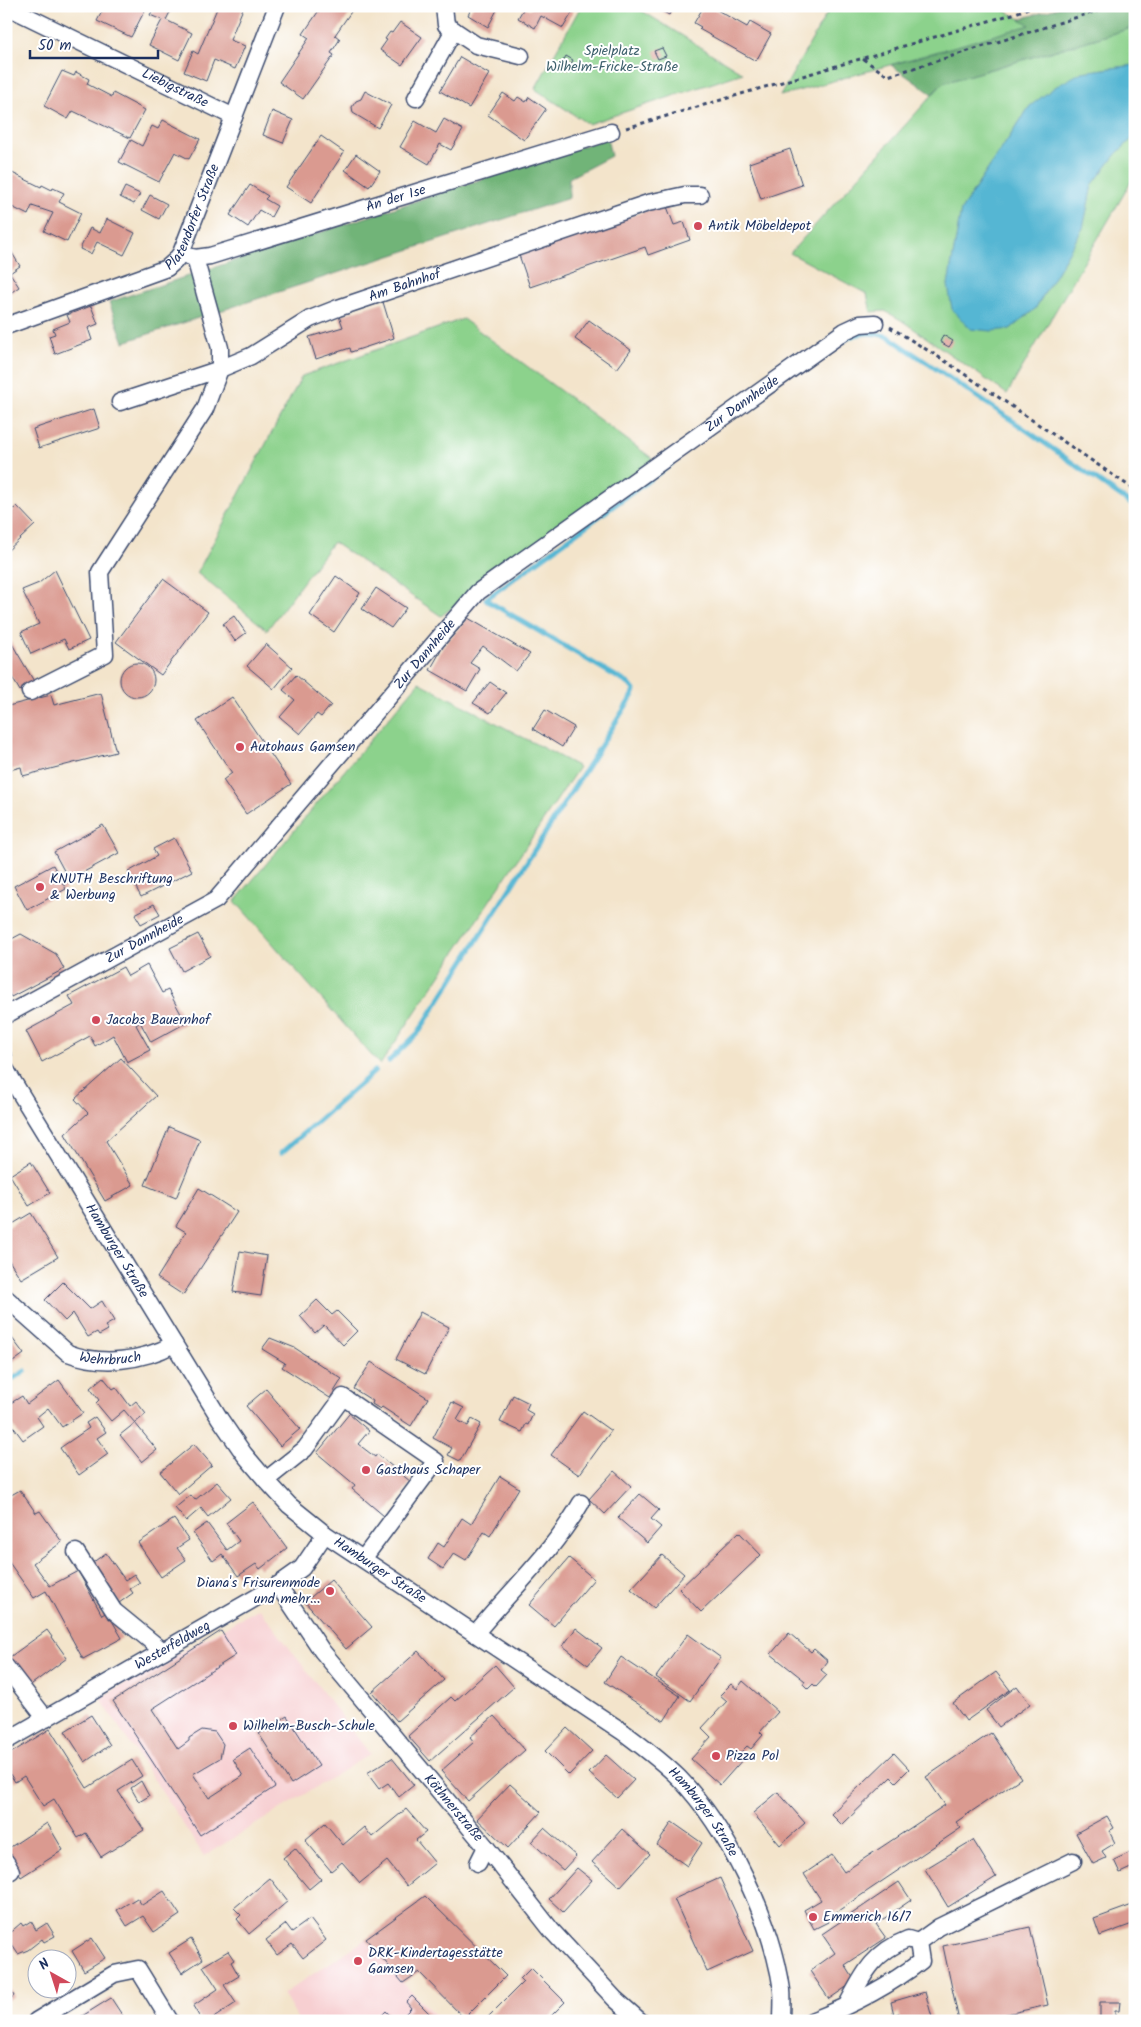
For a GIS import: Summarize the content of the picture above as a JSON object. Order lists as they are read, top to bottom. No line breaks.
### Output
{"streets":{"street":["Liebigstraße","An der Ise","Platendorfer Straße","Am Bahnhof","Zur Dannheide","Hamburger Straße","Wehrbruch","Westerfeldweg","Köthnerstraße"]},"crossings":[["Liebigstraße","Platendorfer Straße"],["An der Ise","Platendorfer Straße"],["Hamburger Straße","Wehrbruch"],["Hamburger Straße","Westerfeldweg"],["Westerfeldweg","Köthnerstraße"]],"parks":["Spielplatz Wilhelm-Fricke-Straße"],"places":["Antik Möbeldepot","Autohaus Gamsen","KNUTH Beschriftung & Werbung","Jacobs Bauernhof","Gasthaus Schaper","Diana's Frisurenmode und mehr...","Wilhelm-Busch-Schule","Pizza Pol","Emmerich 16/7","DRK-Kindertagesstätte Gamsen"],"scale_bar":"50 m","north":"top left"}
